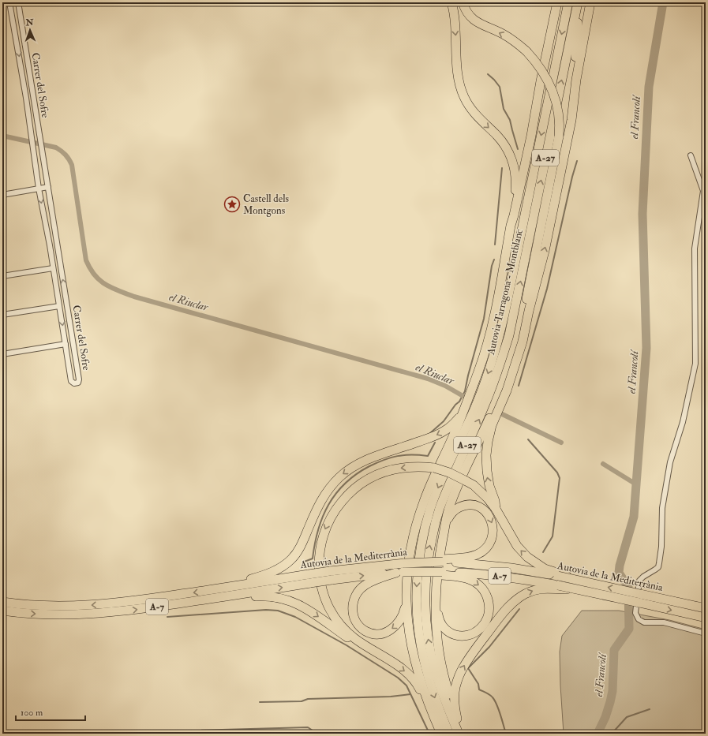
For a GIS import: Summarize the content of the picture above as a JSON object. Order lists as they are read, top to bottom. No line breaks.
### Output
{"streets":{"highway":["A-27","Autovia Tarragona - Montblanc","Autovia de la Mediterrània","A-7"],"street":["Carrer del Sofre"]},"crossings":[["A-27","Autovia Tarragona - Montblanc"],["A-27","Autovia de la Mediterrània"],["Autovia Tarragona - Montblanc","Autovia de la Mediterrània"]],"water":["el Francolí","el Riuclar"],"places":{"place":["Castell dels Montgons"]},"scale_bar":"100 m","north":"top"}
